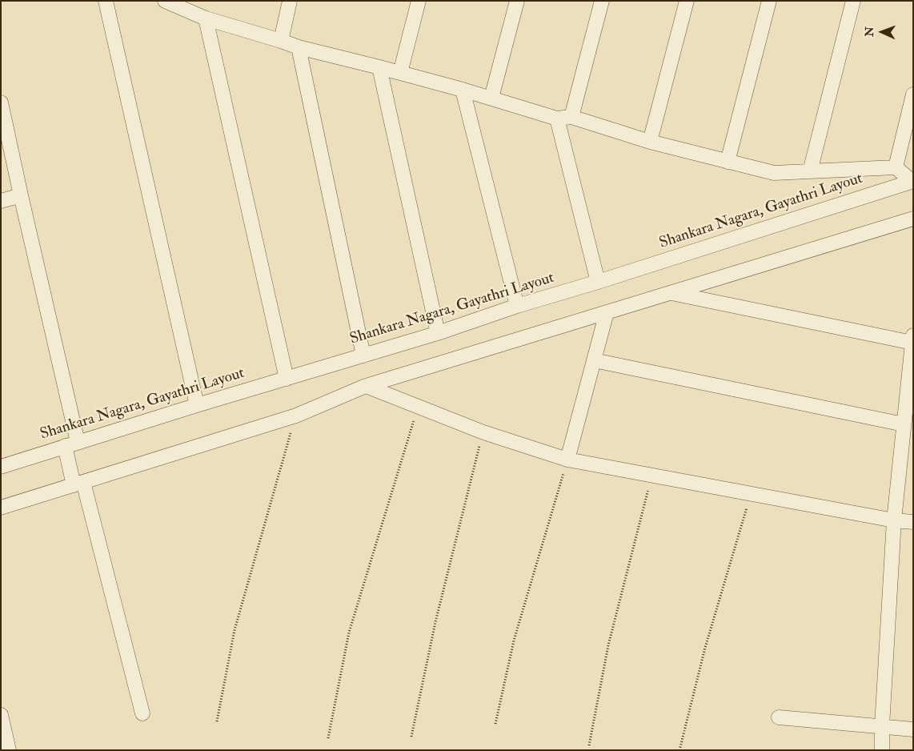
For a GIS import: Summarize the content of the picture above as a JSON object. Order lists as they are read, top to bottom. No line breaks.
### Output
{"streets":{"street":["Shankara Nagara, Gayathri Layout"]},"north":"left"}
